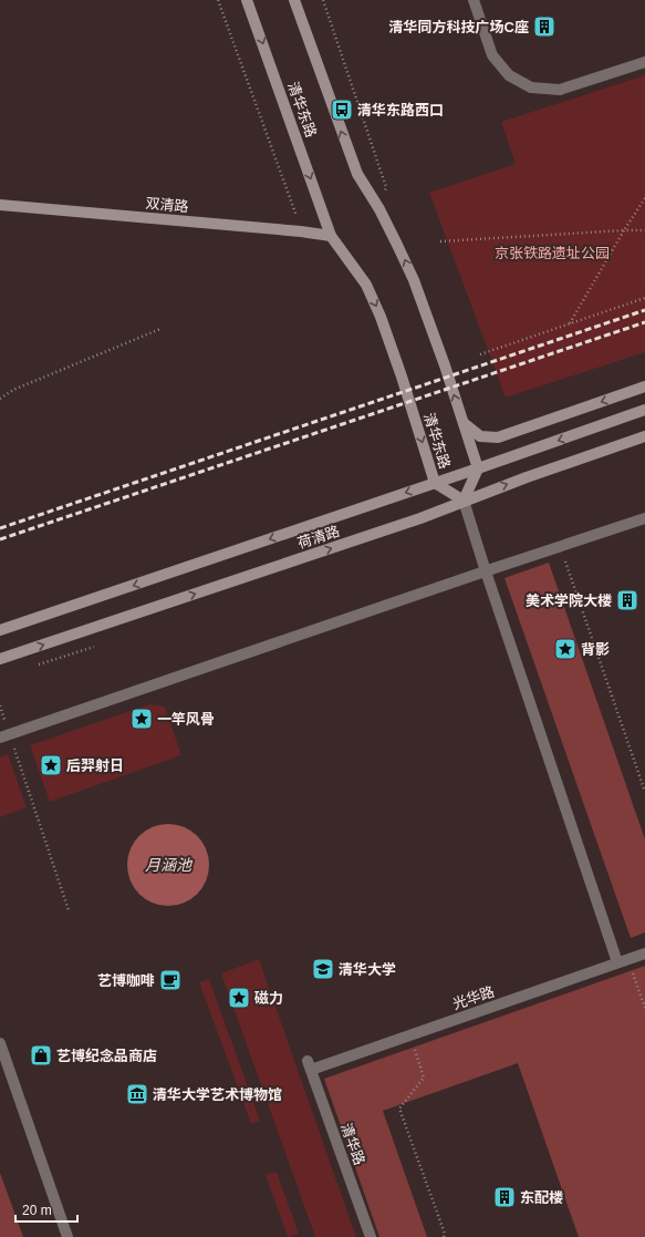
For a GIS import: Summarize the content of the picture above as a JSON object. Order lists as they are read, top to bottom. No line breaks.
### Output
{"streets":{"main road":["清华东路","双清路","荷清路"],"street":["光华路","清华路"]},"crossings":[["清华东路","双清路"],["清华东路","荷清路"],["光华路","清华路"]],"water":["月涵池"],"parks":["京张铁路遗址公园"],"places":{"building":["清华同方科技广场C座","美术学院大楼","东配楼"],"bus stop":["清华东路西口"],"place":["背影","一竿风骨","后羿射日","磁力"],"school or university":["清华大学"],"cafe":["艺博咖啡"],"shop":["艺博纪念品商店"],"museum":["清华大学艺术博物馆"]},"scale_bar":"20 m"}
